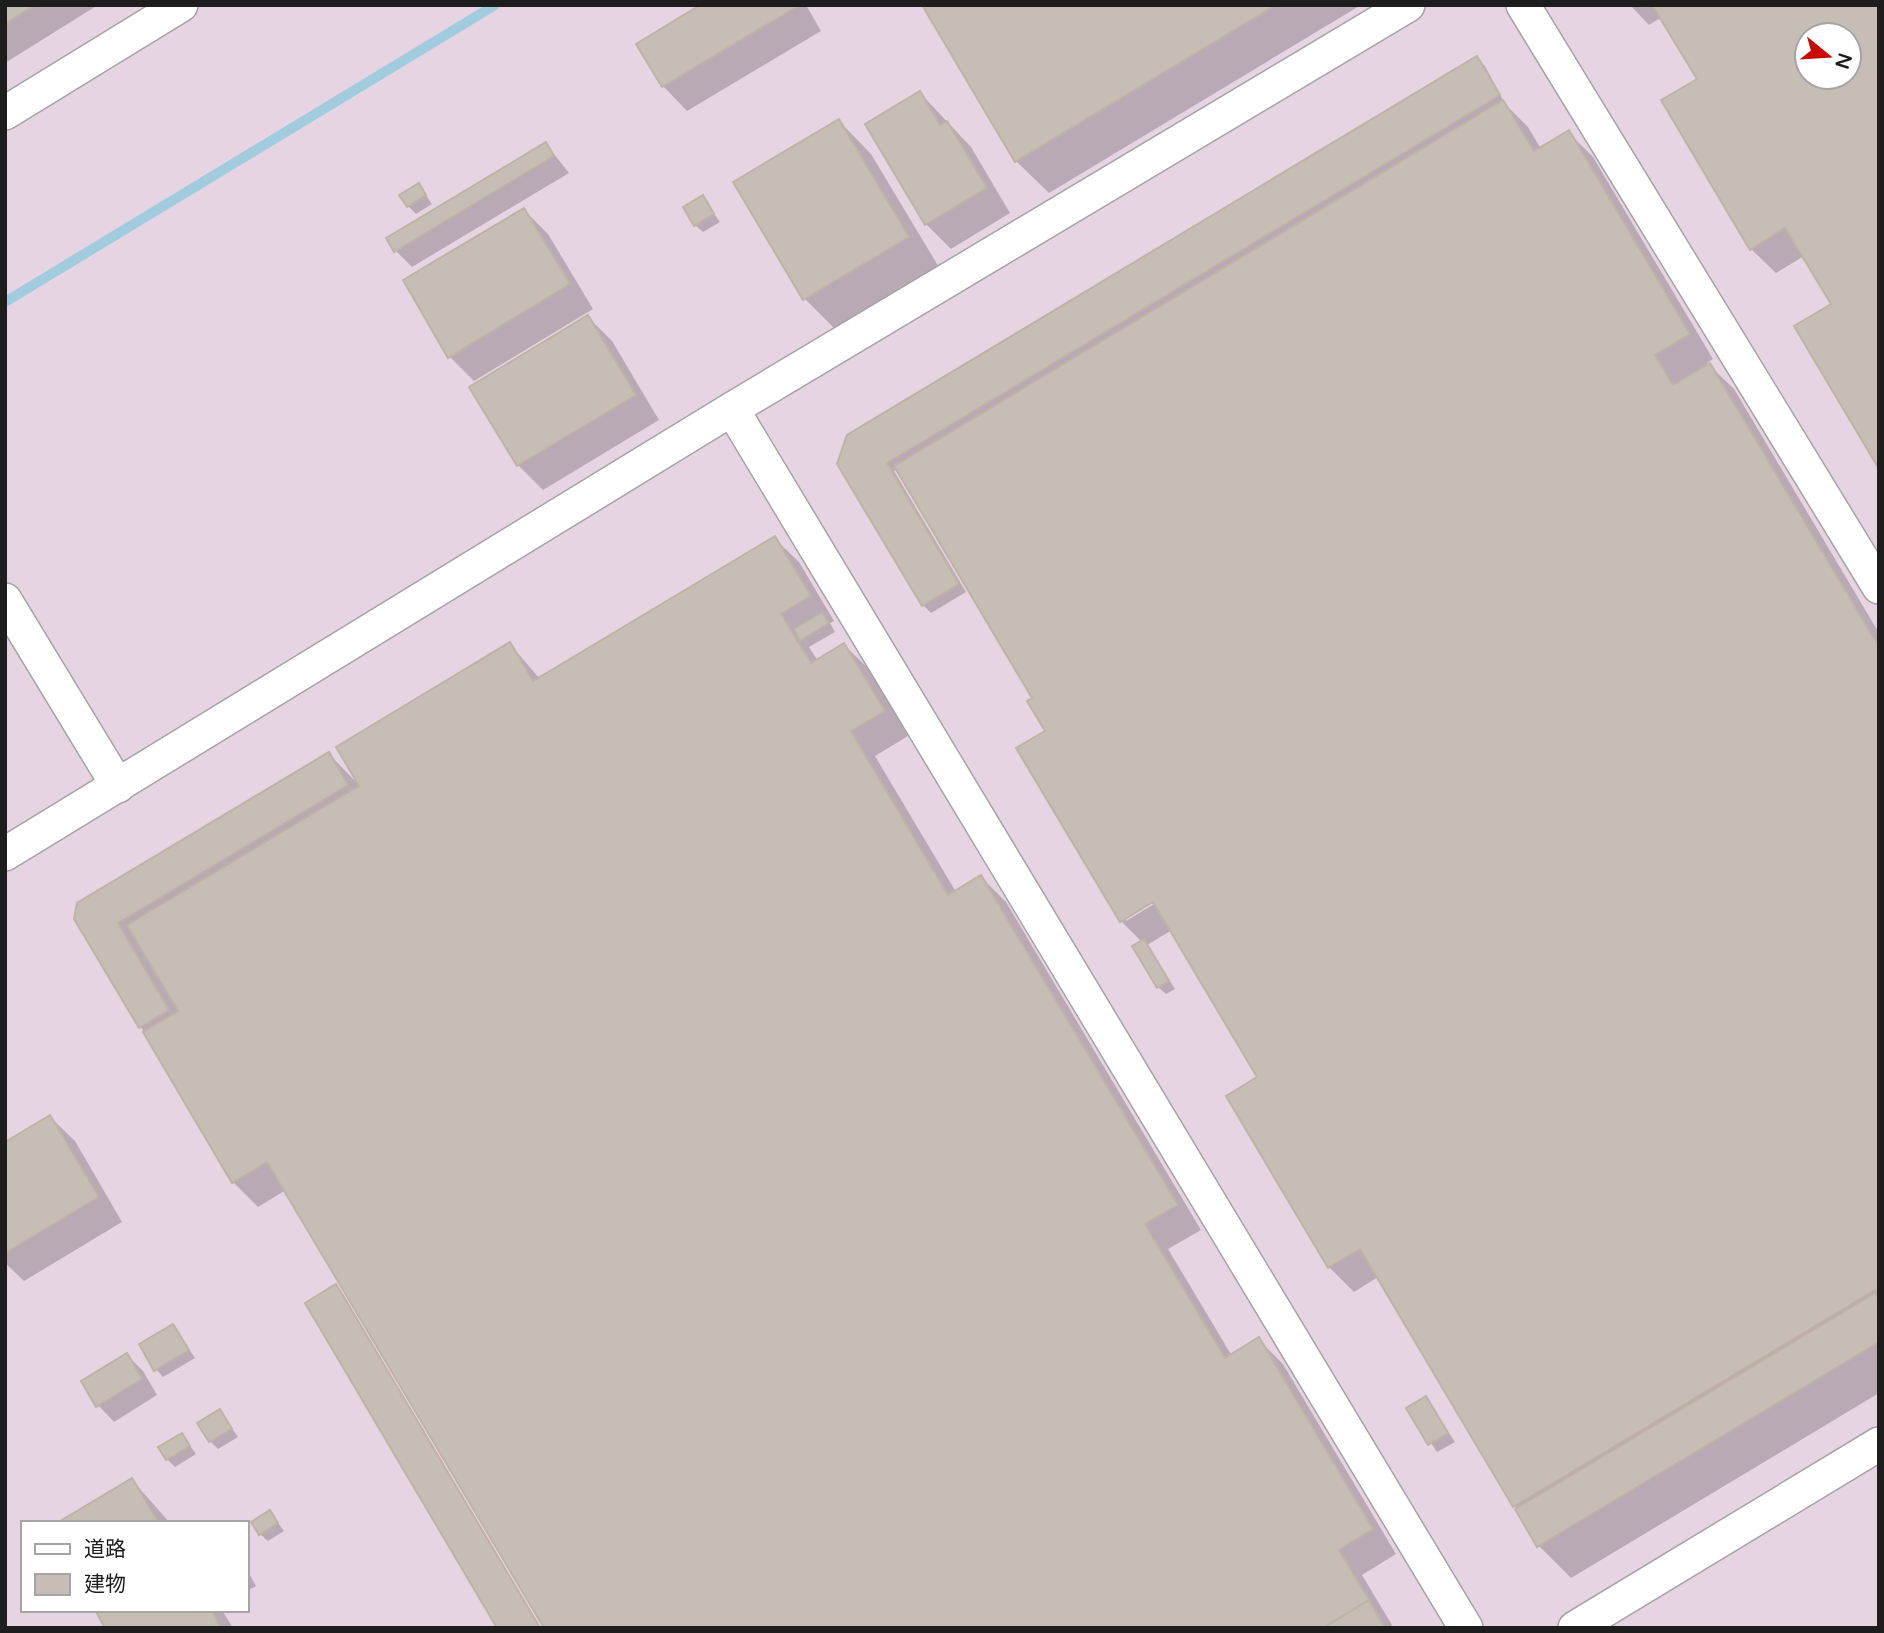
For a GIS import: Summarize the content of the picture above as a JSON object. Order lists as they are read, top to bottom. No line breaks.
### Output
{"legend":["道路","建物"],"north":"right"}
